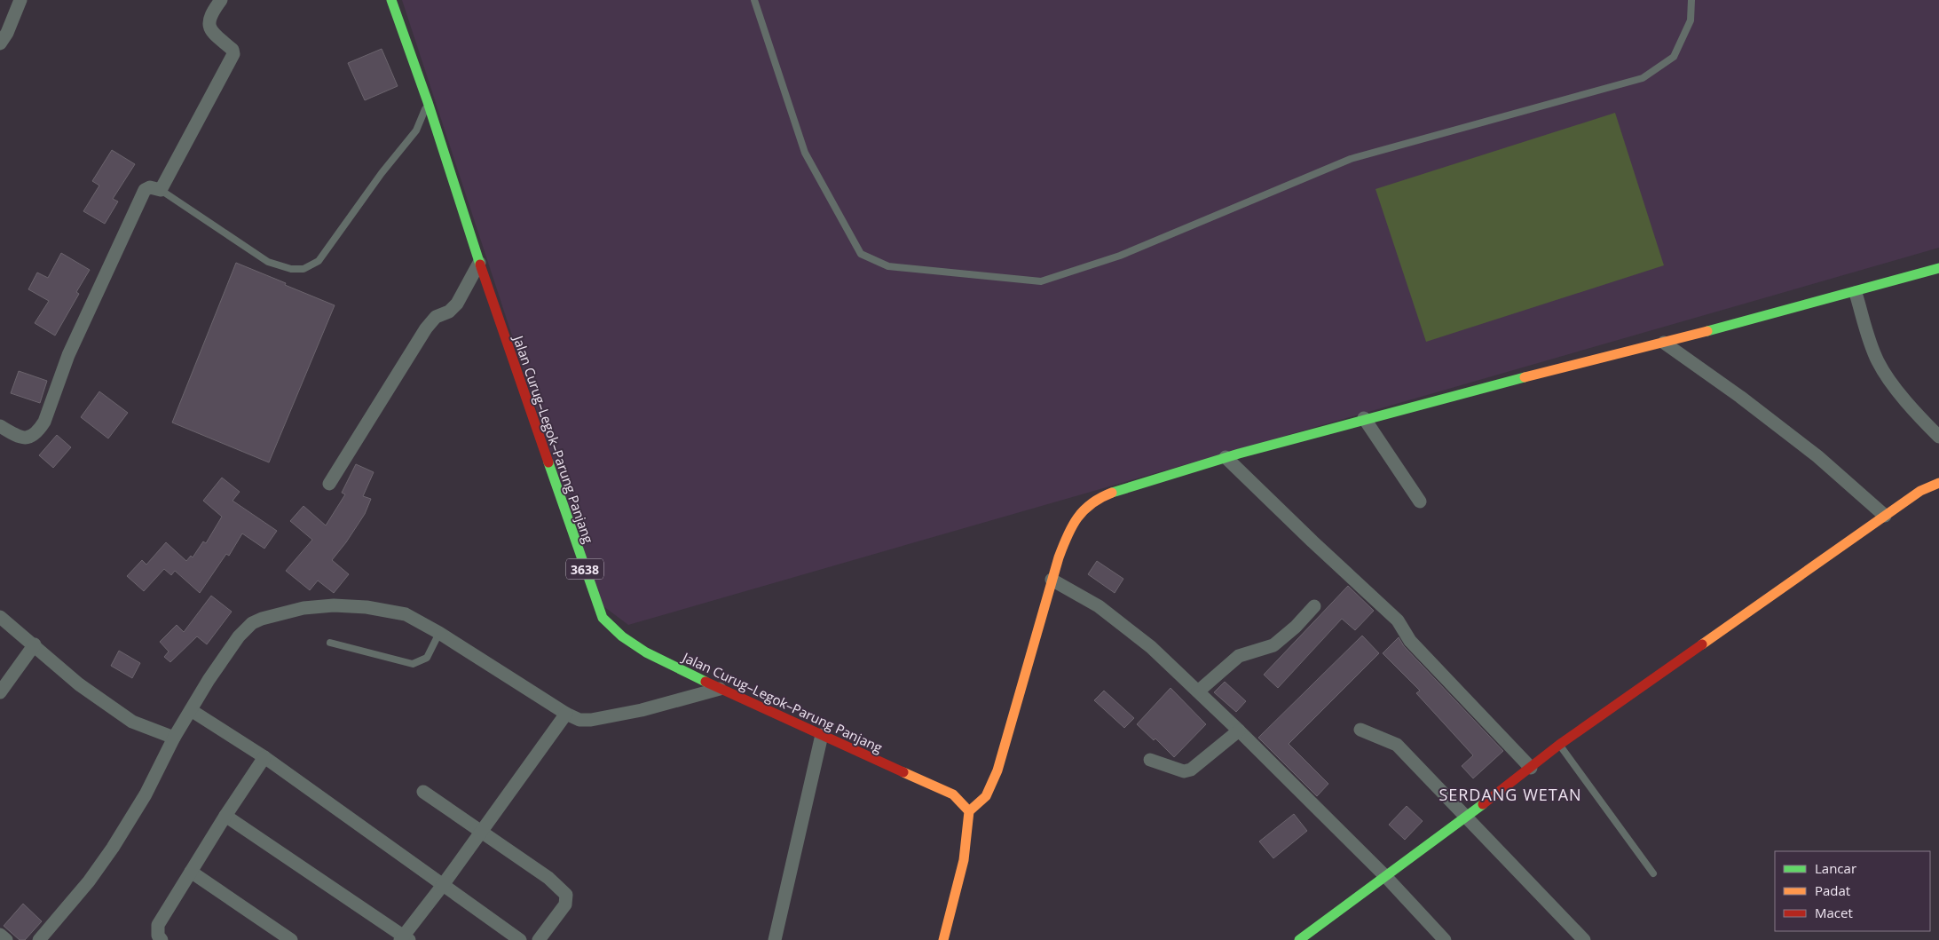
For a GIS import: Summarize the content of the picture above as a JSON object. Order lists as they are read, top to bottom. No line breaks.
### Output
{"streets":{"main road":["Jalan Curug–Legok–Parung Panjang","3638"]},"districts":["SERDANG WETAN"],"legend":["Lancar","Padat","Macet"]}
